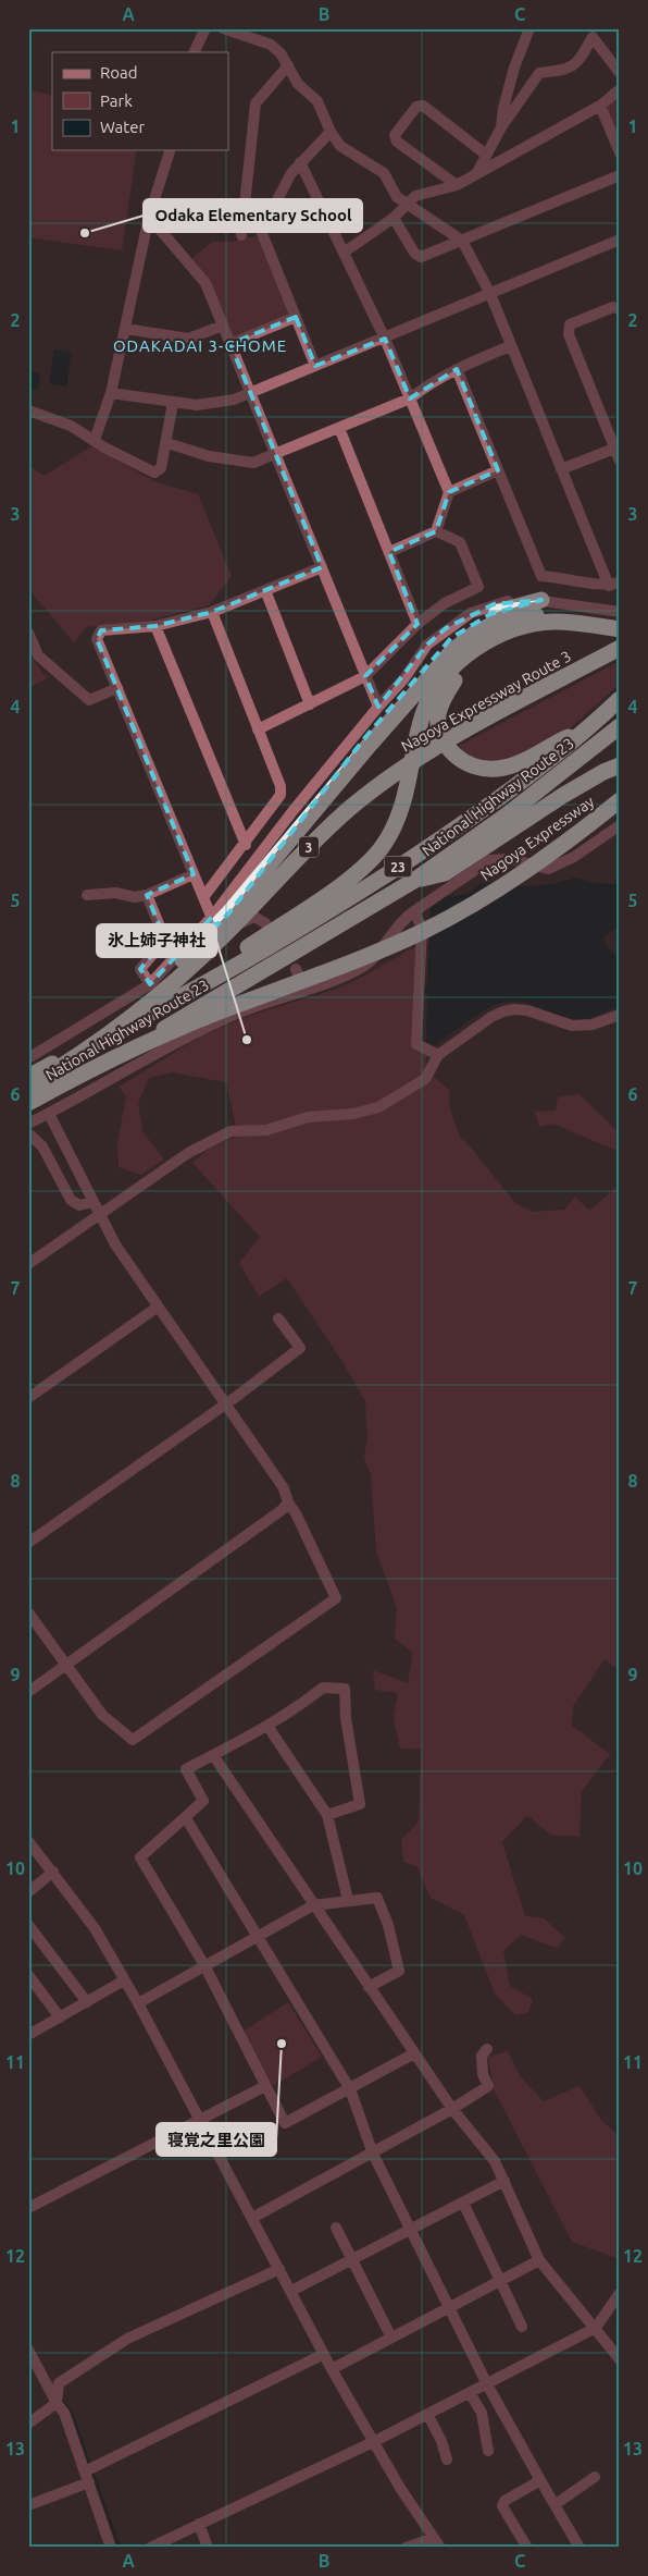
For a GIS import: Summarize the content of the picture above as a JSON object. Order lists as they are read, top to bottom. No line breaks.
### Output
{"streets":{"highway":["Nagoya Expressway Route 3","National Highway Route 23","Nagoya Expressway","3","23"]},"districts":["ODAKADAI 3-CHOME"],"places":["Odaka Elementary School","氷上姉子神社","寝覚之里公園"],"legend":["Road","Park","Water"],"grid":{"columns":["A","B","C"],"rows":["1","2","3","4","5","6","7","8","9","10","11","12","13"]}}
